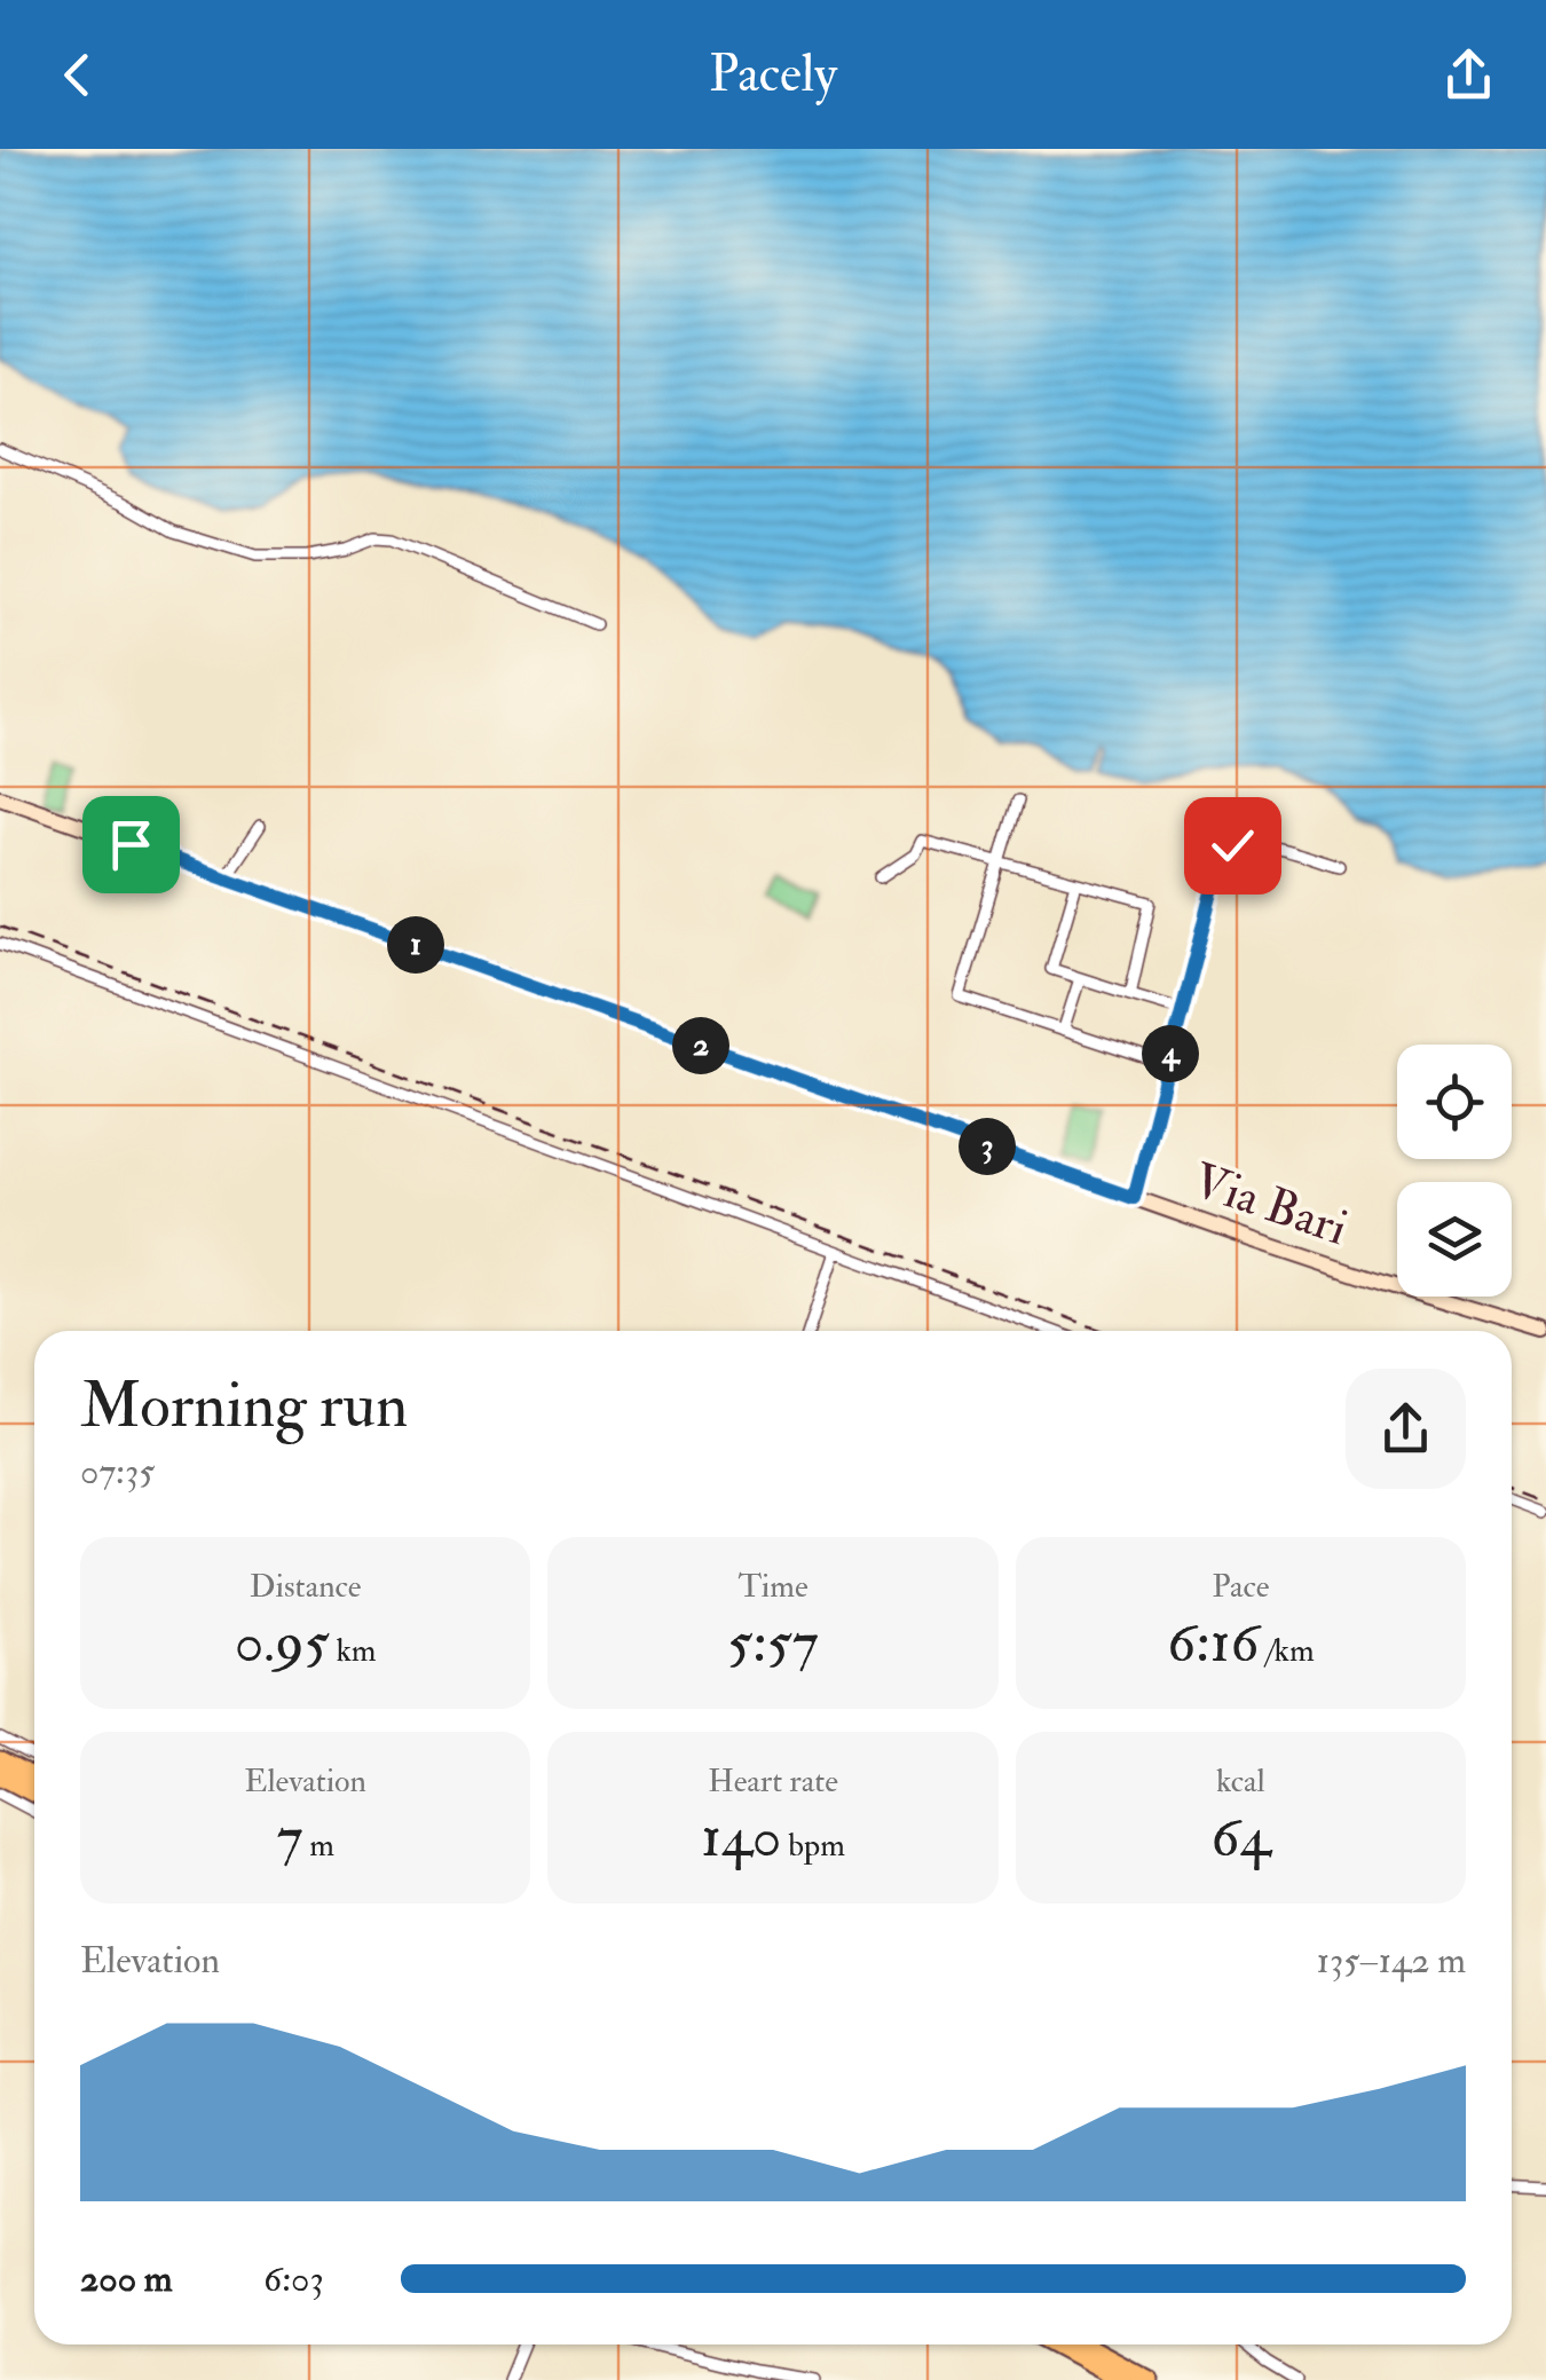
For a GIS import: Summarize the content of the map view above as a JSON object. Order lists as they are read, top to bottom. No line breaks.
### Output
{"streets":{"main road":["Via Bari"]},"page":{"header":"Pacely","pins":["1","2","4","3"],"heading":["Morning run","07:35"],"stats":[["Distance","0.95 km"],["Time","5:57"],["Pace","6:16 /km"],["Elevation","7 m"],["Heart rate","140 bpm"],["kcal","64"]],"chart":["Elevation","135–142 m"],"list":[{"name":"200 m","note":"6:03"}]}}
